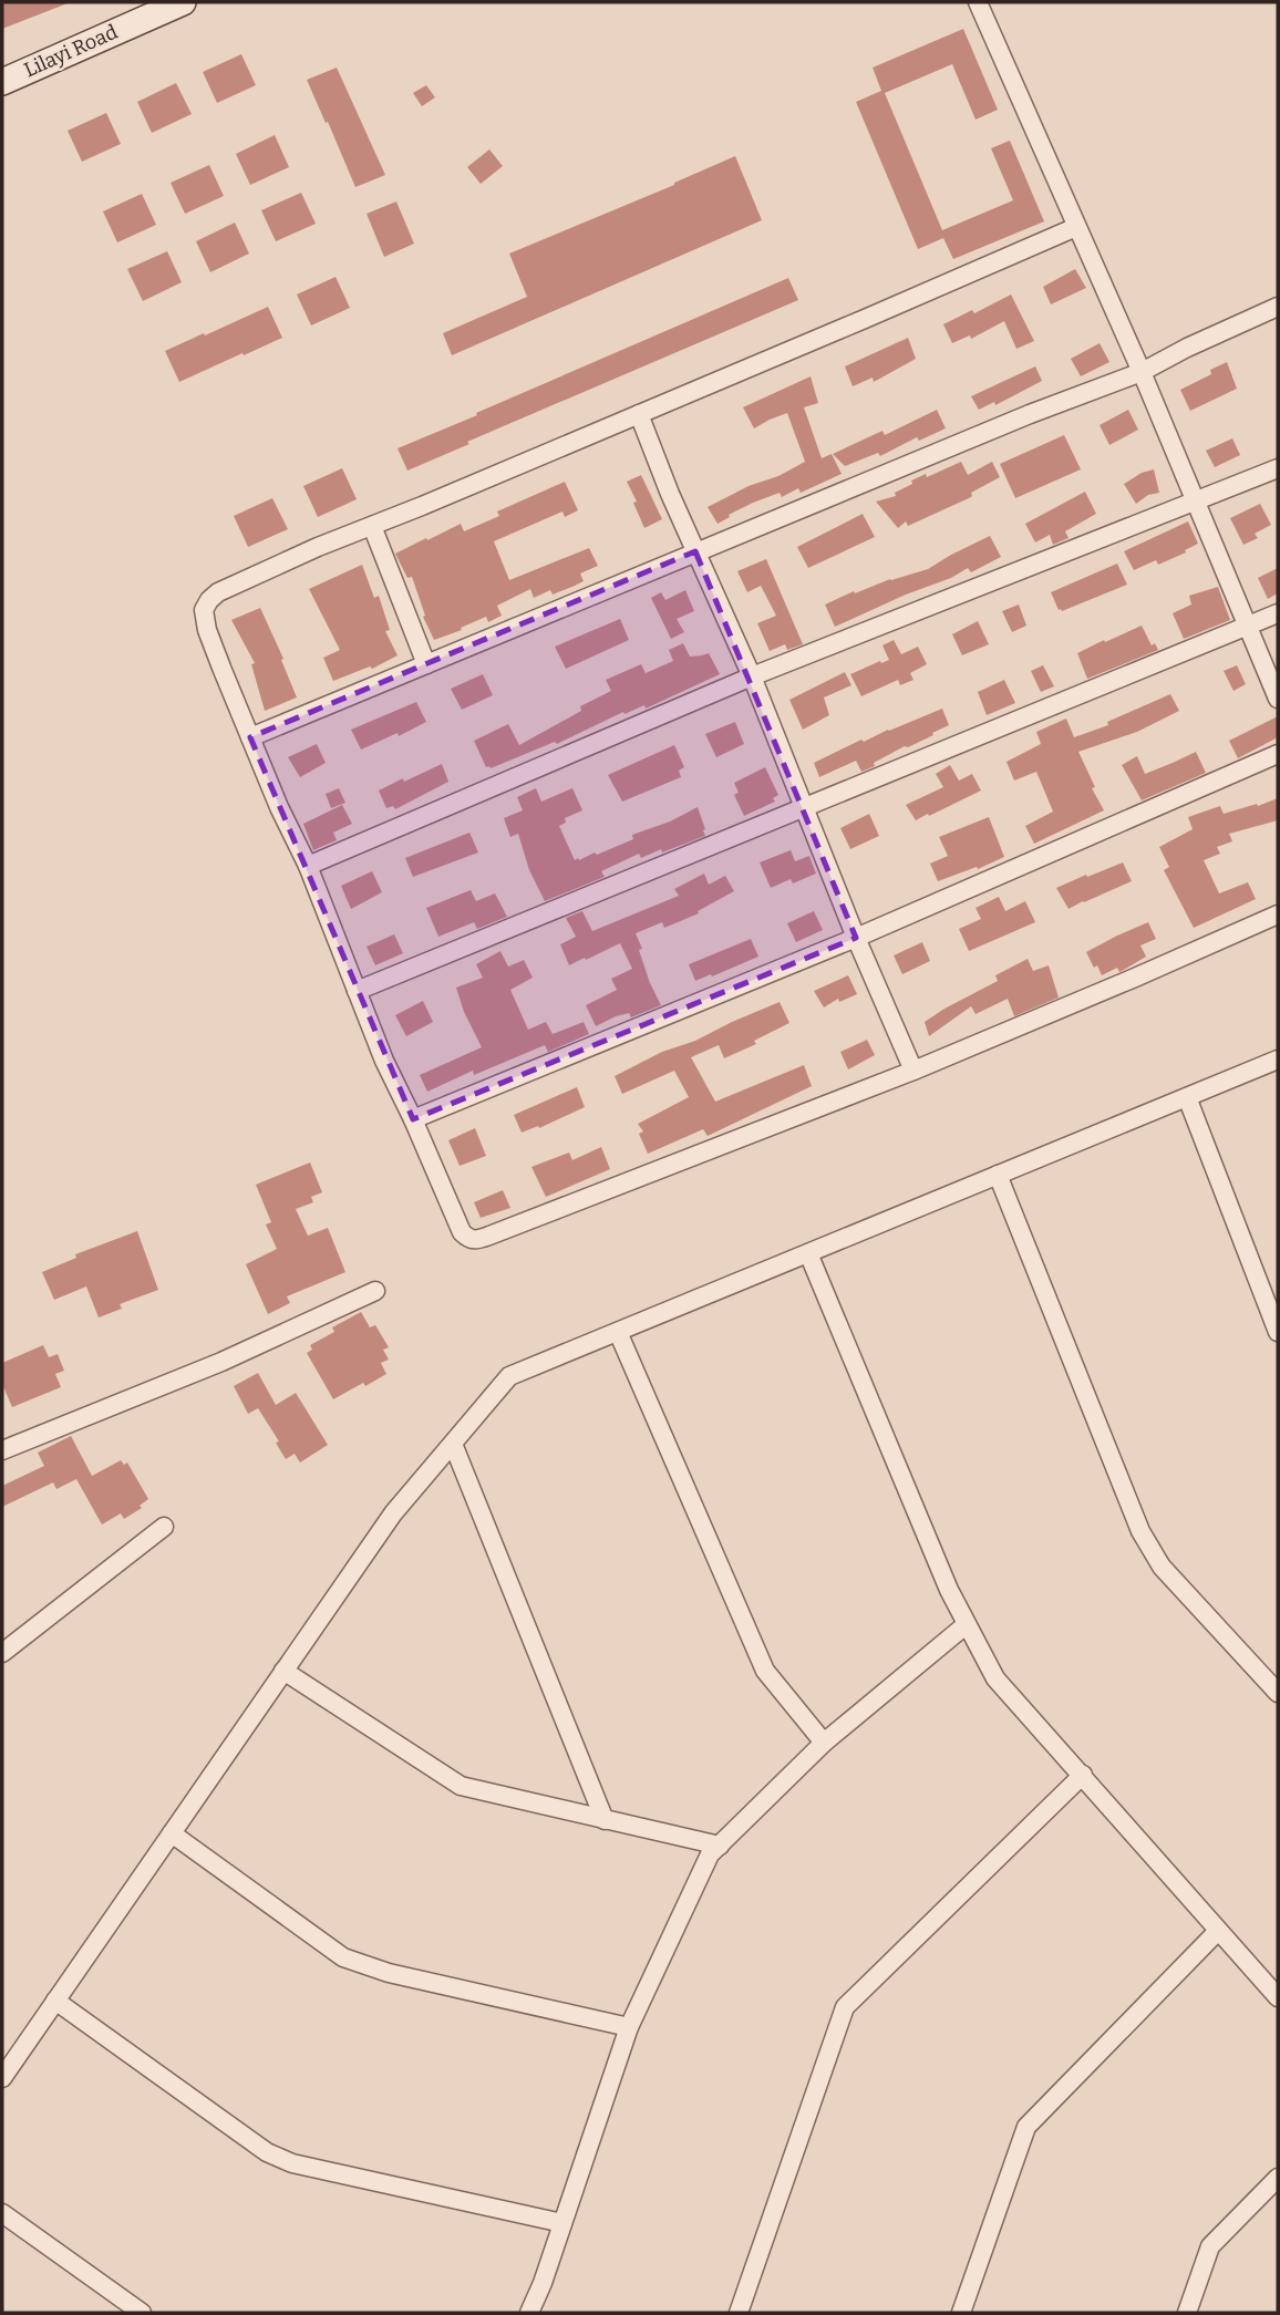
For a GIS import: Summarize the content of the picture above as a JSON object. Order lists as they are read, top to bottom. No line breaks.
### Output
{"streets":{"street":["Lilayi Road"]}}
